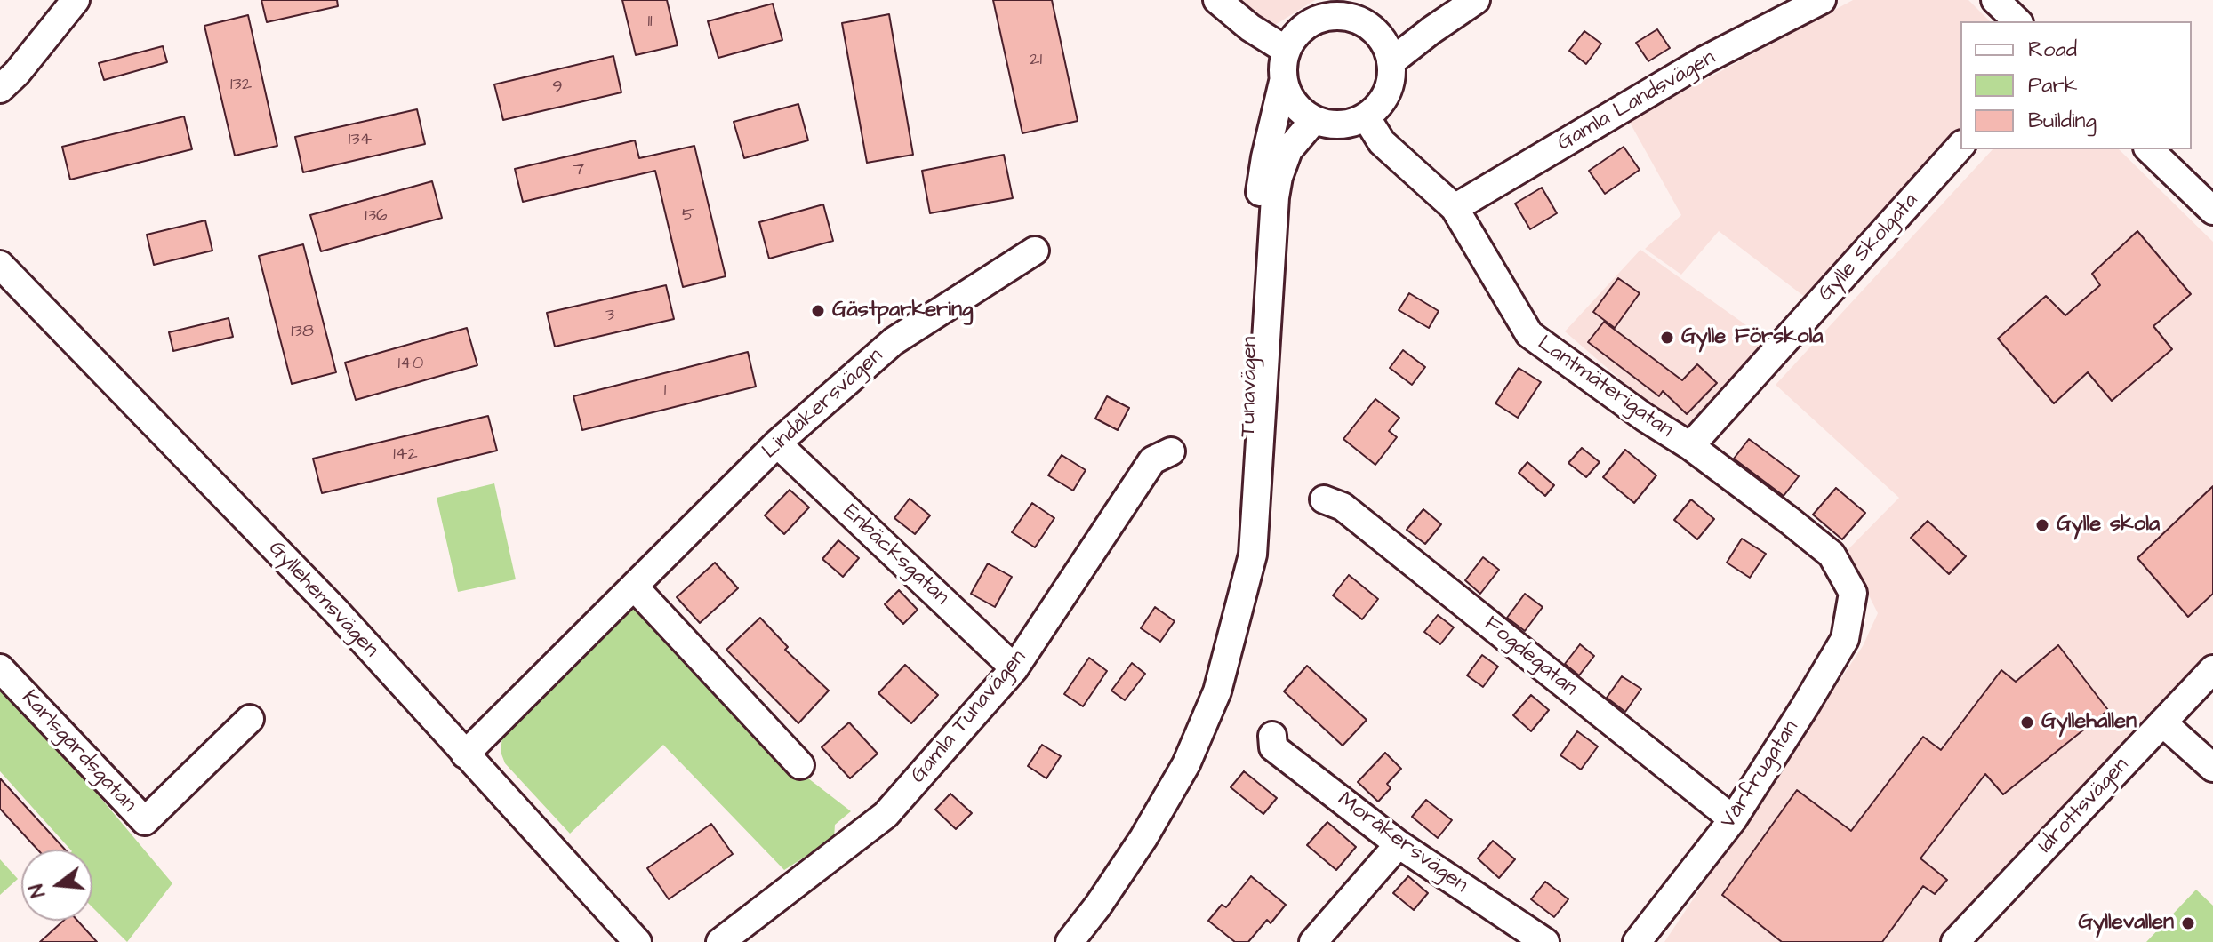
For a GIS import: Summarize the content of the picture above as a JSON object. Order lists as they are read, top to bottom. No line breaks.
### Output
{"streets":{"street":["Gamla Landsvägen","Gylle Skolgata","Tunavägen","Lantmäterigatan","Lindåkersvägen","Enbäcksgatan","Gyllehemsvägen","Fogdegatan","Gamla Tunavägen","Karlsgårdsgatan","Vårfrugatan","Idrottsvägen","Moråkersvägen"]},"crossings":[["Gamla Landsvägen","Lantmäterigatan"],["Gylle Skolgata","Lantmäterigatan"],["Tunavägen","Lantmäterigatan"],["Lantmäterigatan","Vårfrugatan"],["Lindåkersvägen","Enbäcksgatan"],["Lindåkersvägen","Gyllehemsvägen"],["Enbäcksgatan","Gamla Tunavägen"],["Fogdegatan","Vårfrugatan"]],"places":["Gästparkering","Gylle Förskola","Gylle skola","Gyllehallen","Gyllevallen"],"house_numbers":["11","21","132","9","134","7","5","136","3","138","140","1","142"],"legend":["Road","Park","Building"],"north":"left"}
